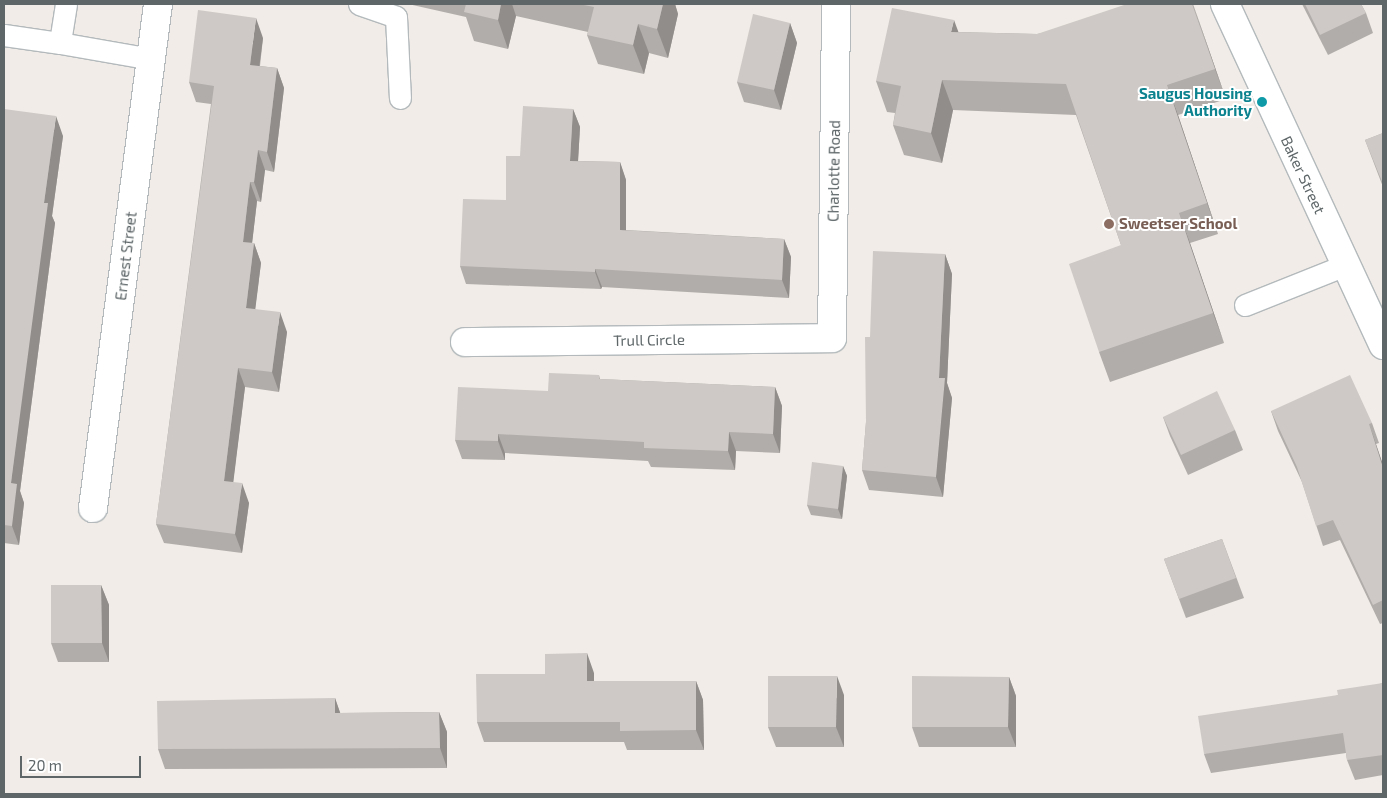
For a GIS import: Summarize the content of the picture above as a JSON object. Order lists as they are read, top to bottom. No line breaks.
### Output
{"streets":{"street":["Charlotte Road","Baker Street","Ernest Street","Trull Circle"]},"crossings":[["Charlotte Road","Trull Circle"]],"places":["Saugus Housing Authority","Sweetser School"],"scale_bar":"20 m"}
